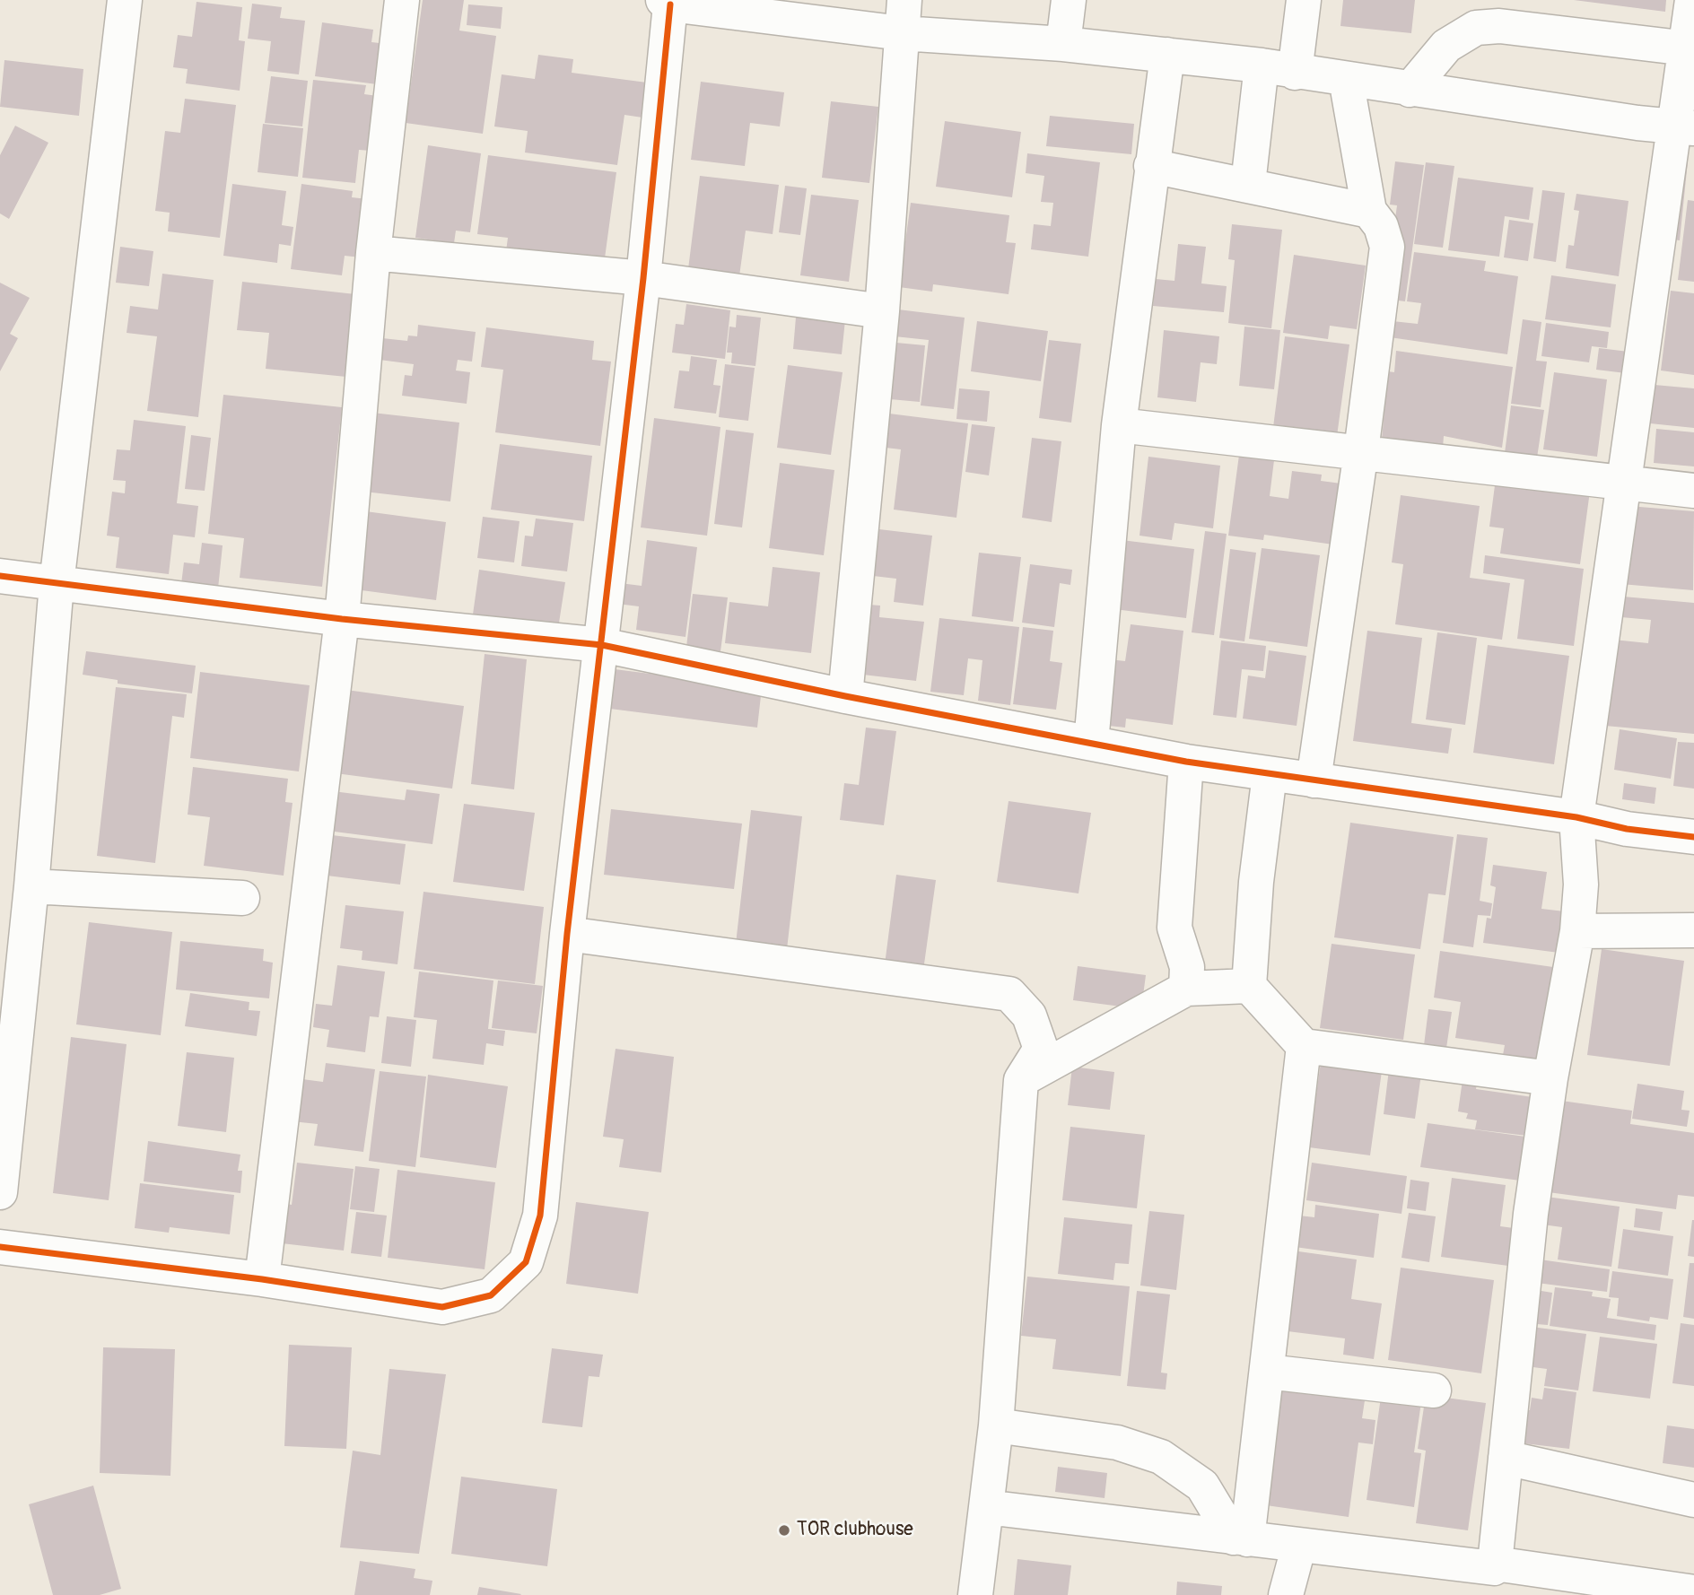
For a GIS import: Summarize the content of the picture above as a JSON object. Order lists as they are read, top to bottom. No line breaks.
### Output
{"places":["TOR clubhouse"]}
